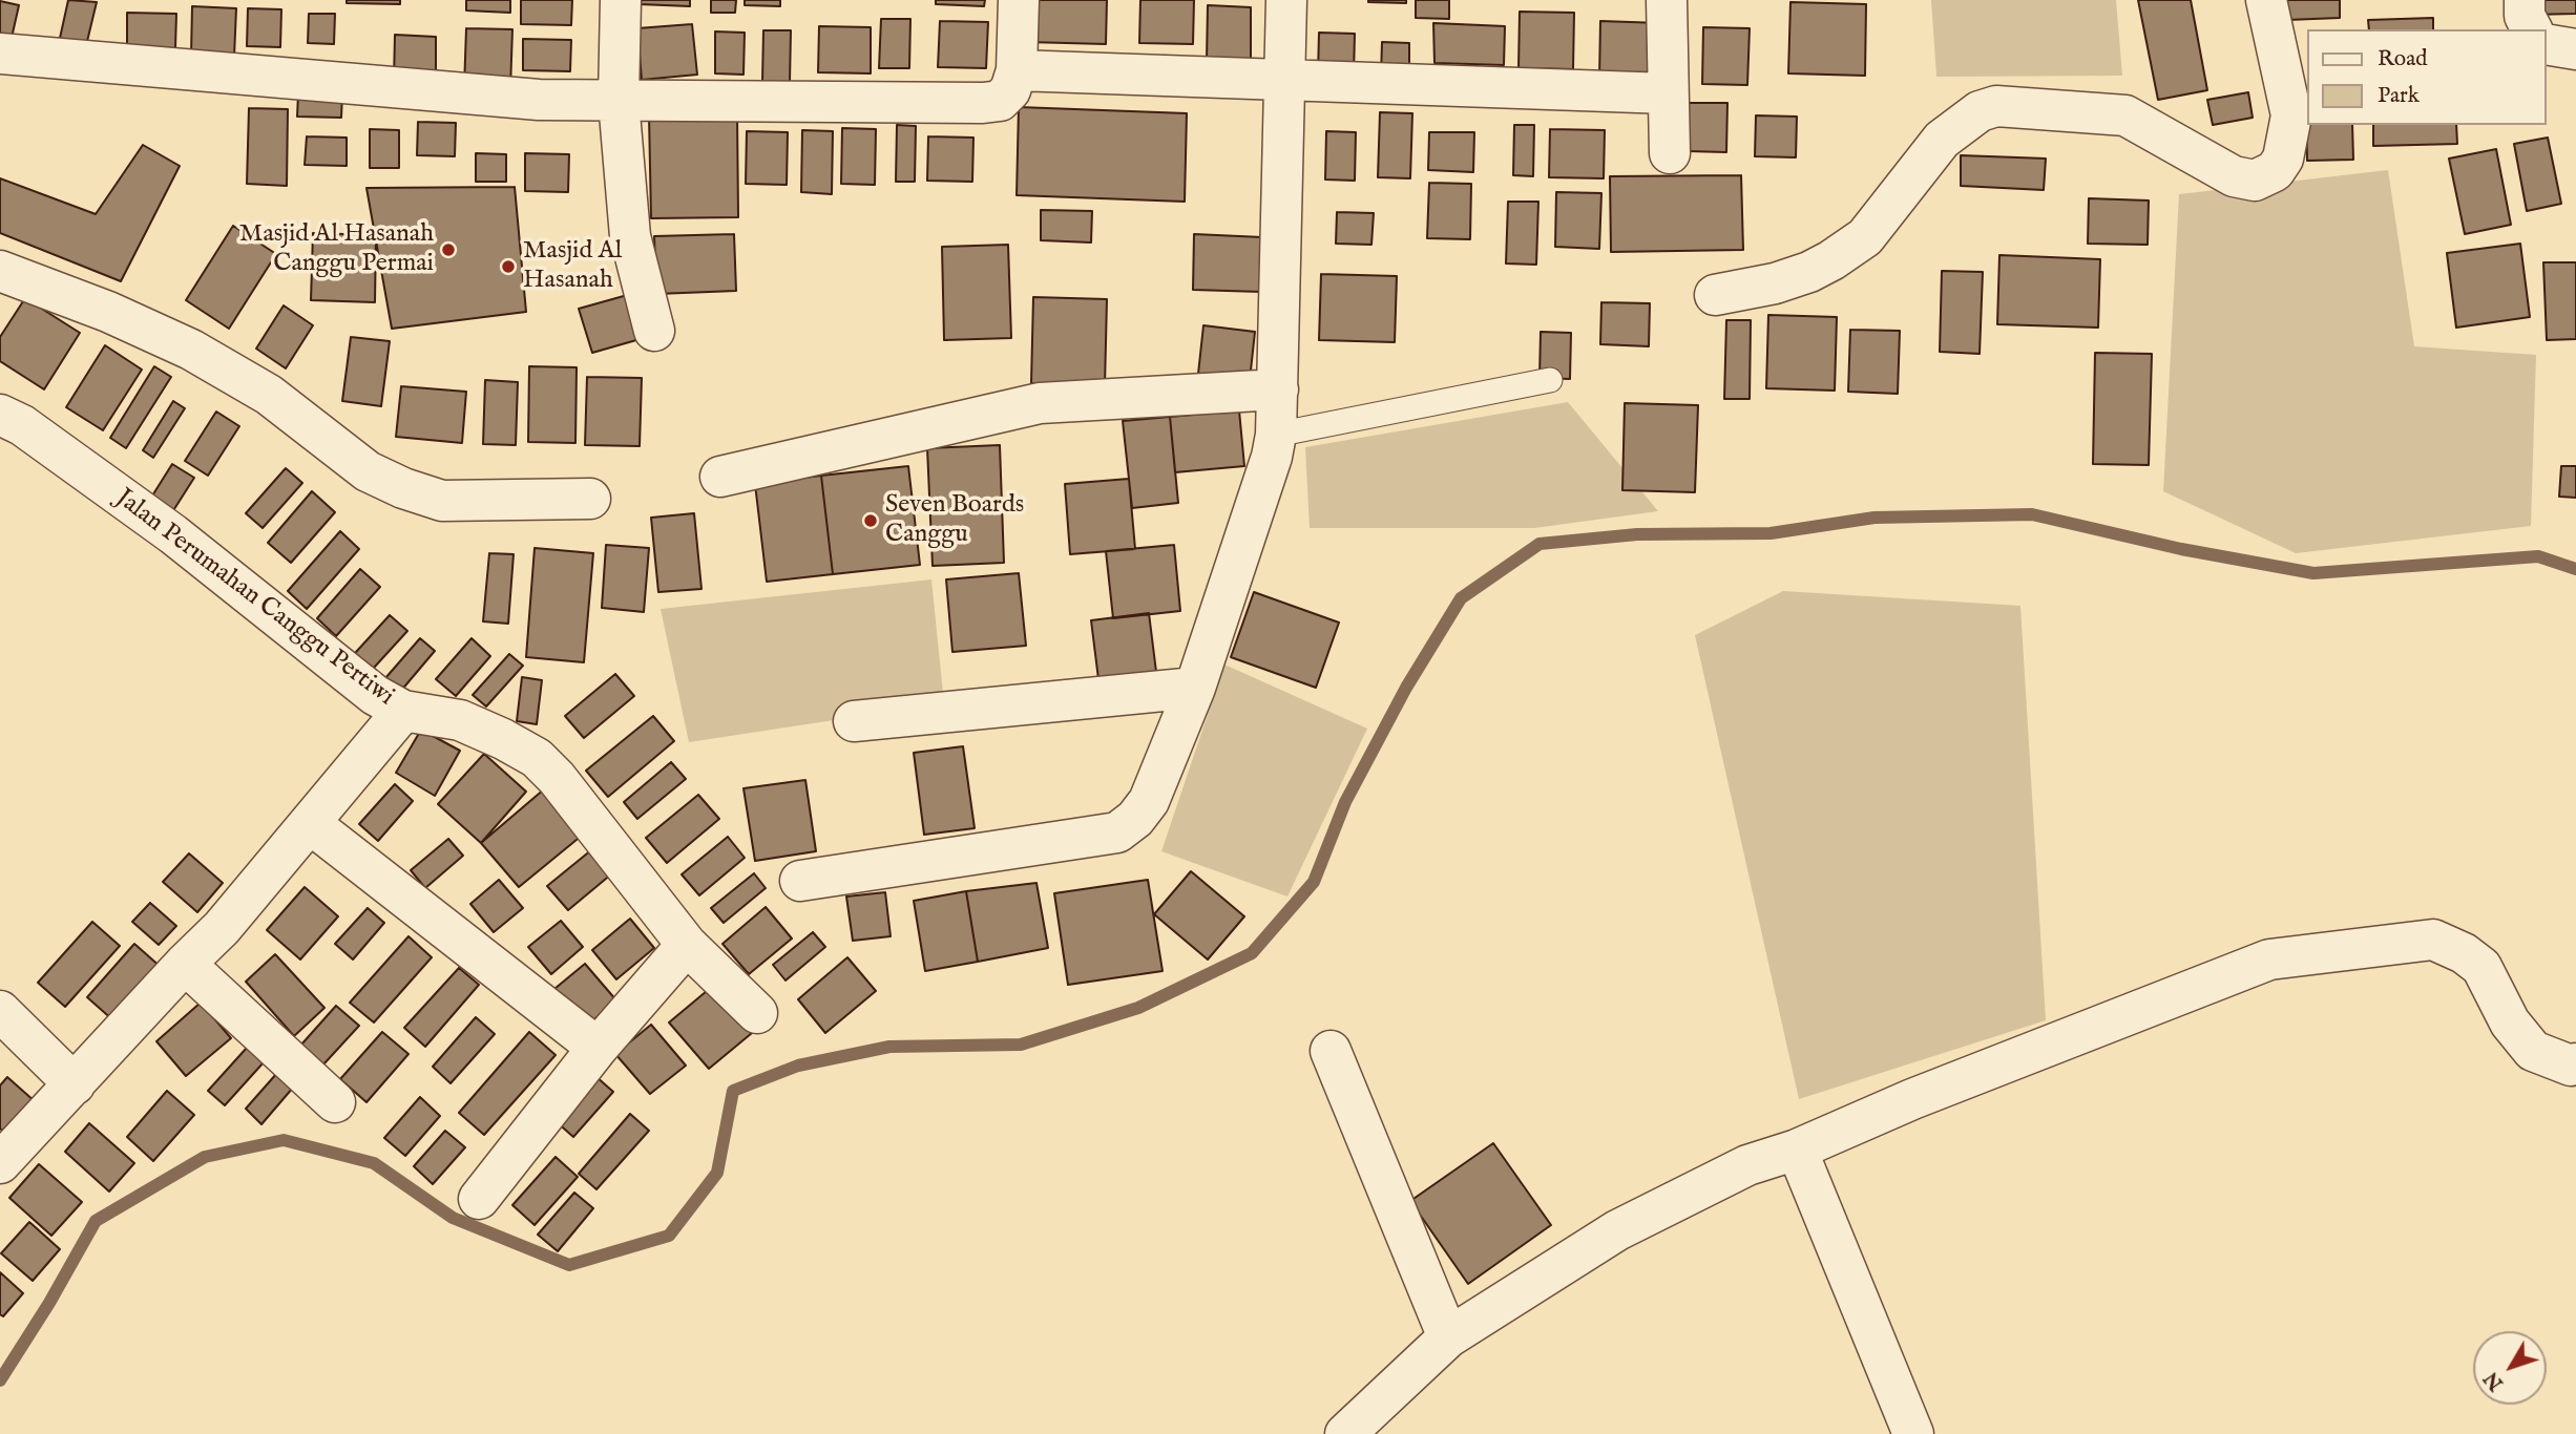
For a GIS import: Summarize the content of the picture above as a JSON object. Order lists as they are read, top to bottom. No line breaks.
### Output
{"streets":{"street":["Jalan Perumahan Canggu Pertiwi"]},"places":["Masjid Al Hasanah Canggu Permai","Masjid Al Hasanah","Seven Boards Canggu"],"legend":["Road","Park"],"north":"bottom left"}
